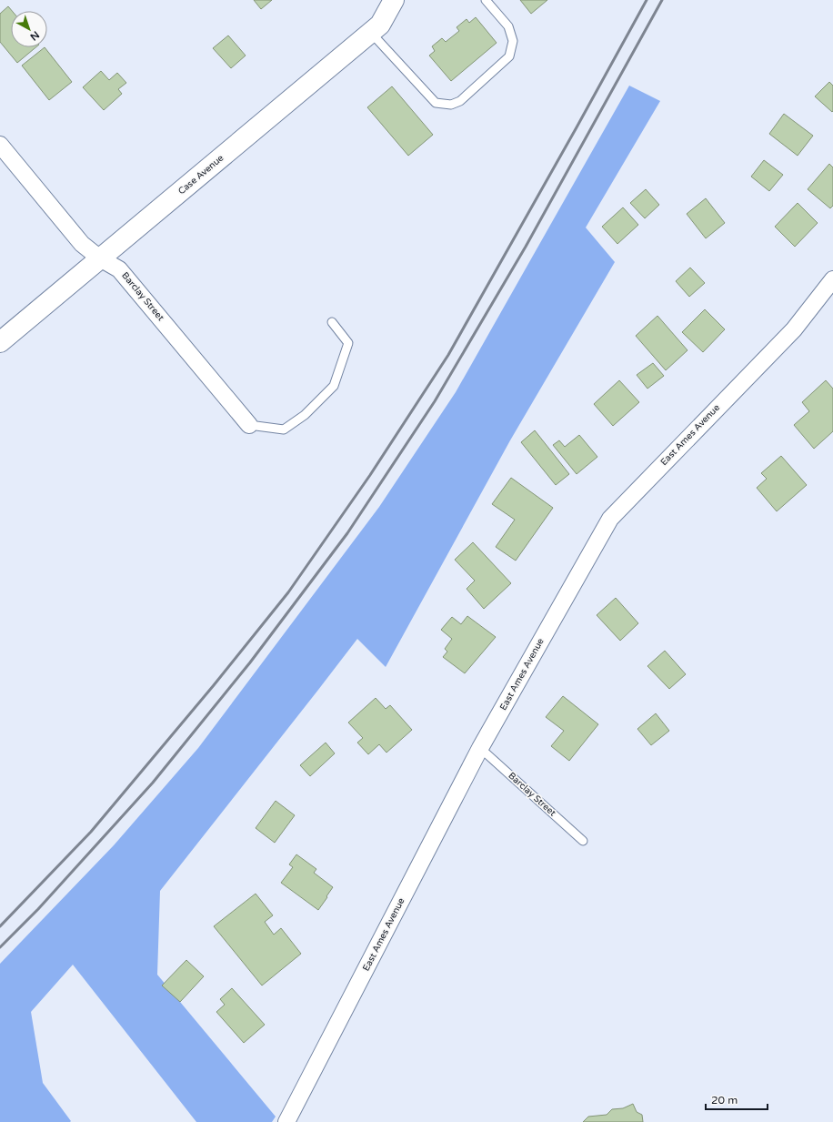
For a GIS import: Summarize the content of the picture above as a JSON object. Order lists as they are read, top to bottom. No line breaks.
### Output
{"streets":{"street":["Case Avenue","Barclay Street","East Ames Avenue"]},"crossings":[["Case Avenue","Barclay Street"],["Barclay Street","East Ames Avenue"]],"scale_bar":"20 m","north":"bottom right"}
